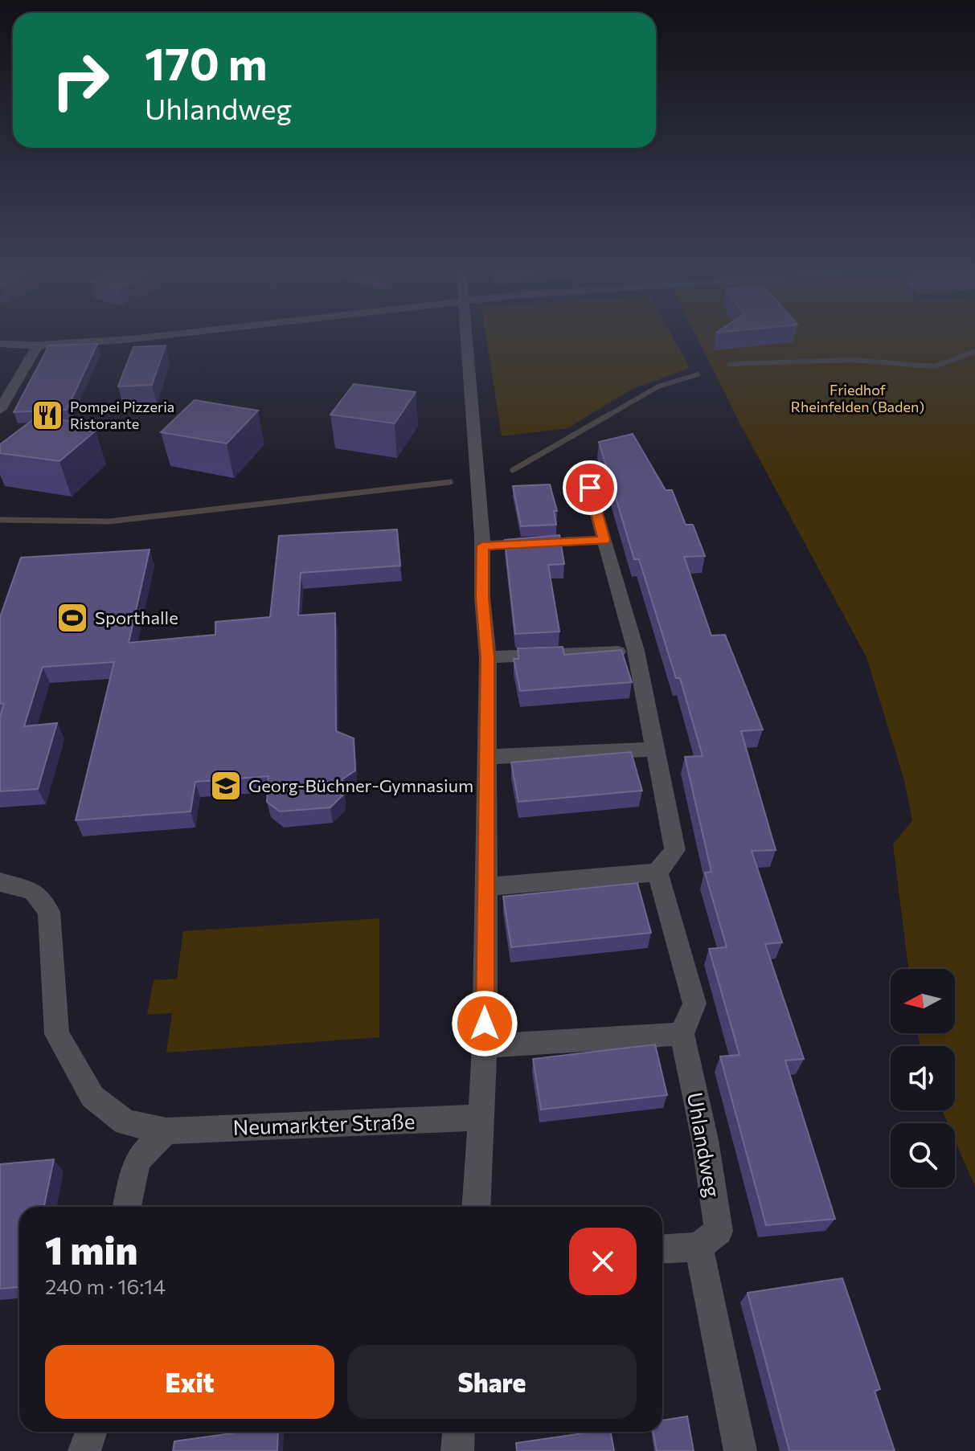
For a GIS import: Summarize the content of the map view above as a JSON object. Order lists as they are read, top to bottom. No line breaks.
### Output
{"streets":{"street":["Neumarkter Straße","Uhlandweg"]},"parks":["Friedhof Rheinfelden (Baden)"],"places":{"restaurant":["Pompei Pizzeria Ristorante"],"sports":["Sporthalle"],"school or university":["Georg-Büchner-Gymnasium"]},"north":"left","page":{"turn":["170 m","Uhlandweg"],"heading":["1 min","240 m · 16:14"],"buttons":["Exit","Share"]}}
